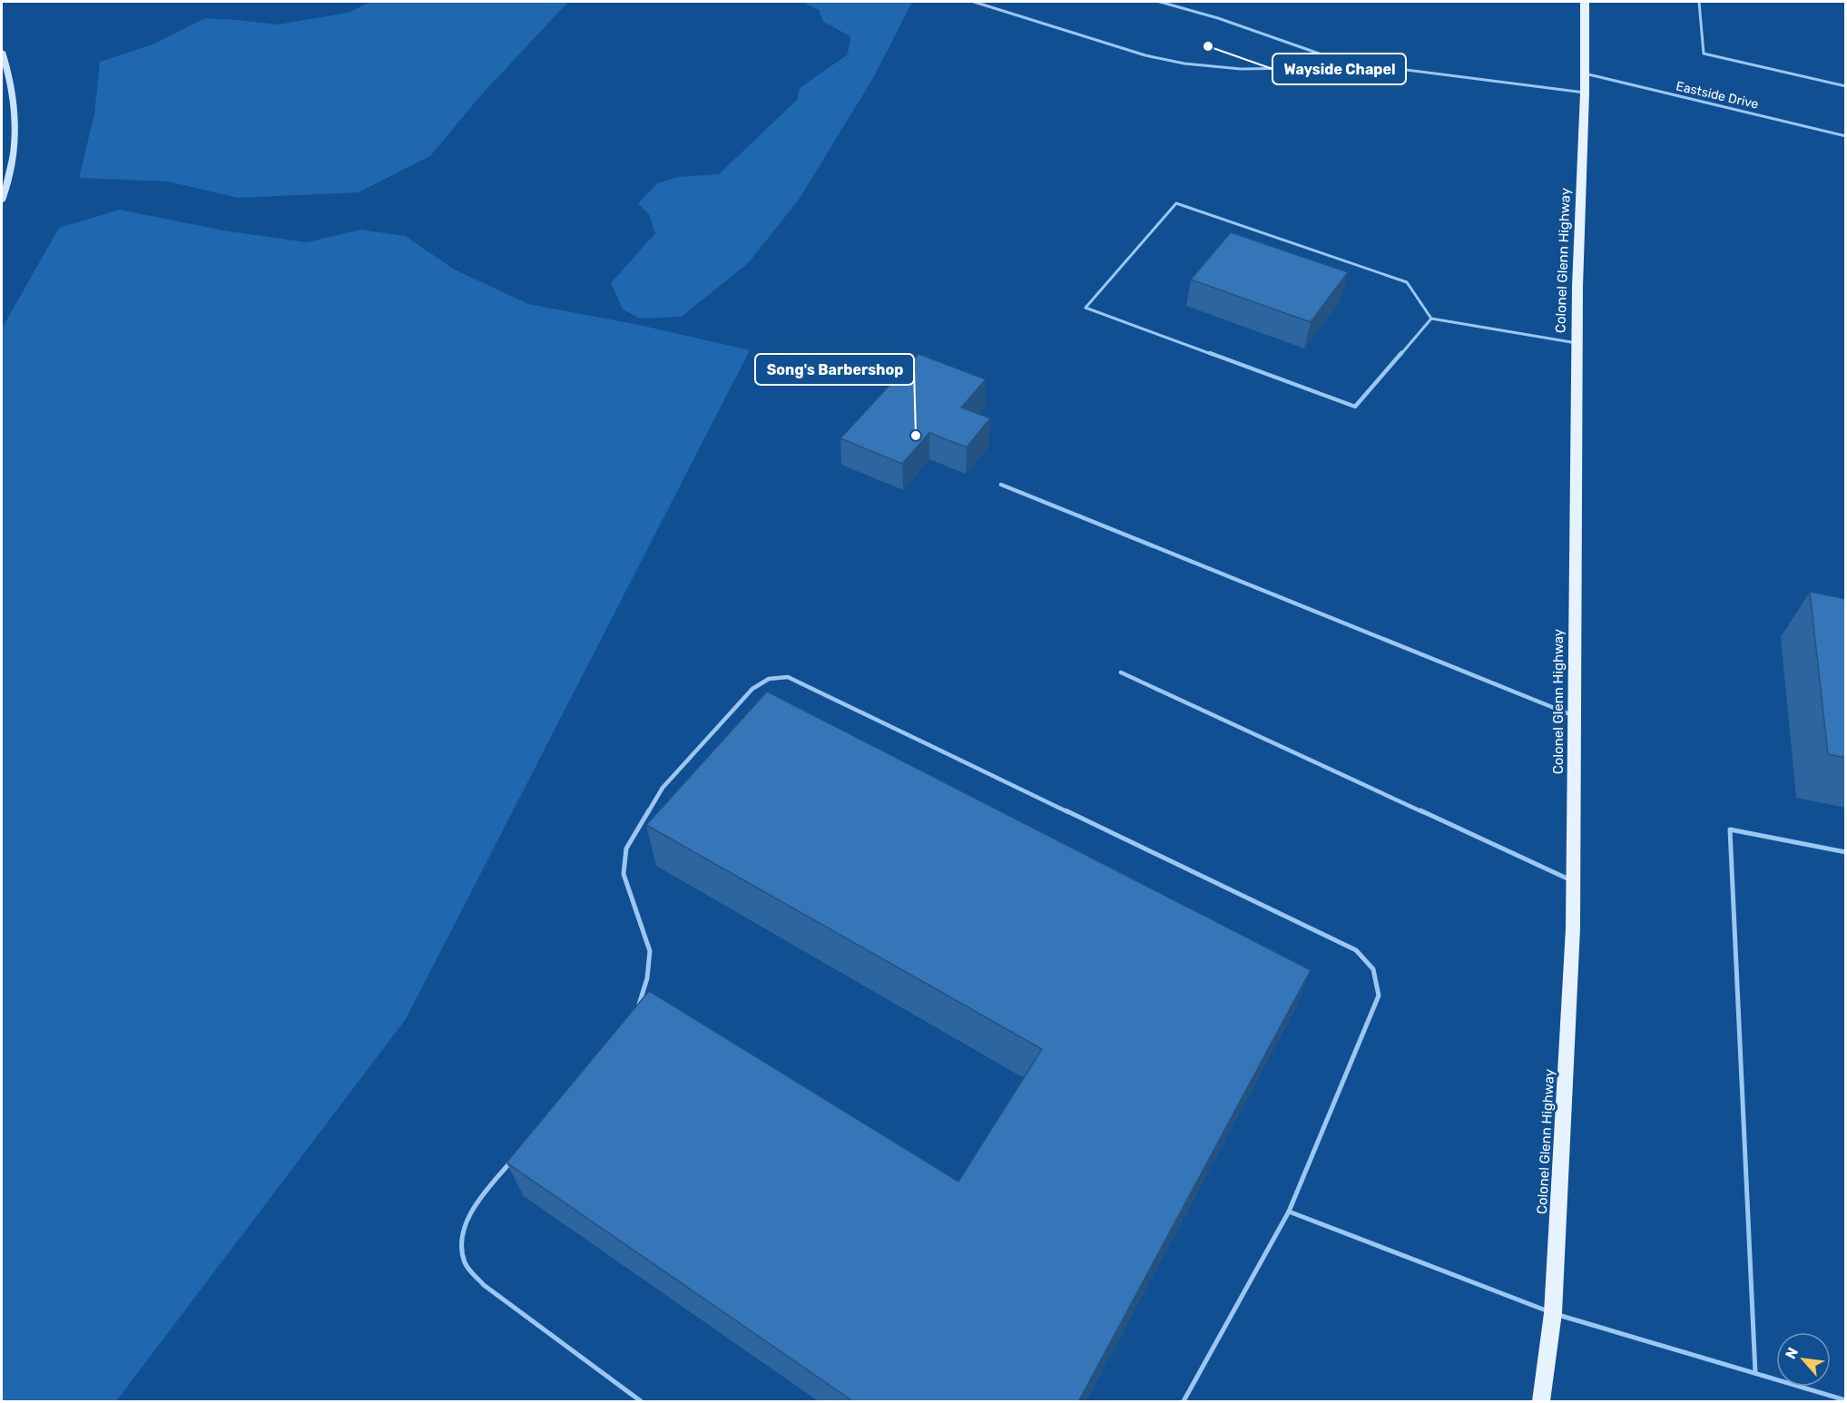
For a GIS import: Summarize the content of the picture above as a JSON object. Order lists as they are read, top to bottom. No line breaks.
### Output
{"streets":{"main road":["Colonel Glenn Highway"],"lane":["Eastside Drive"]},"crossings":[["Eastside Drive","Colonel Glenn Highway"]],"places":["Wayside Chapel","Song's Barbershop"],"north":"top left"}
